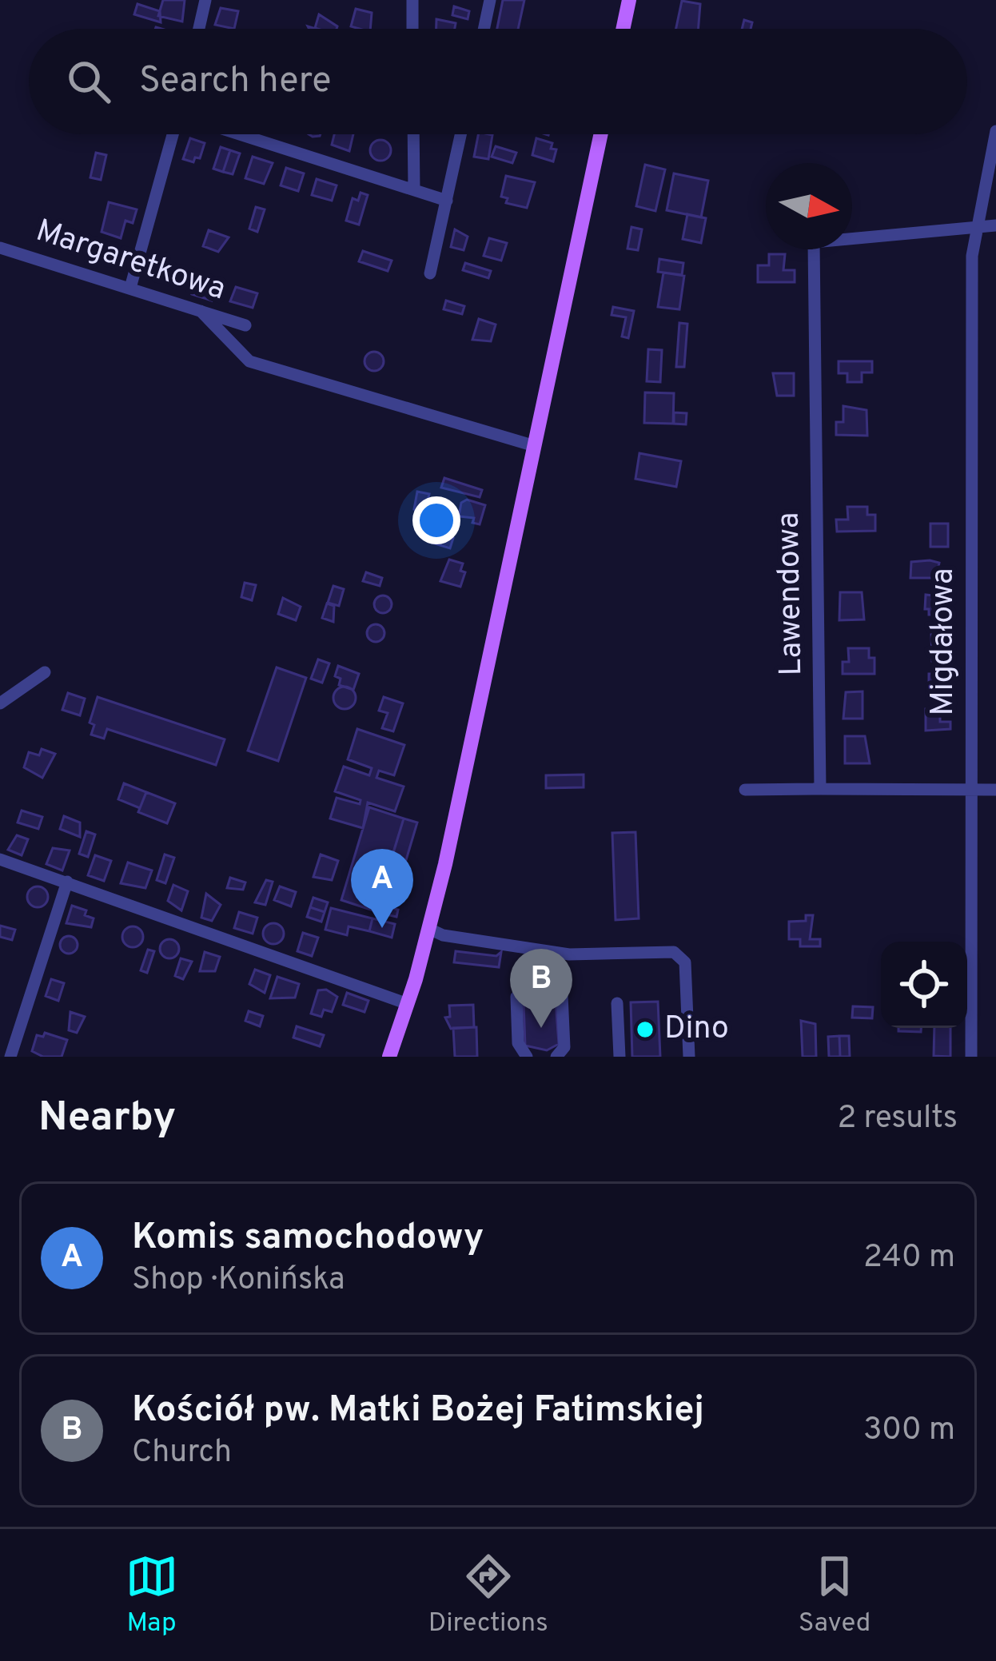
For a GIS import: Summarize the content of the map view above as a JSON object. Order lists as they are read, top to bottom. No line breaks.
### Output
{"streets":{"street":["Margaretkowa","Lawendowa","Migdałowa"]},"crossings":[["Lawendowa","Migdałowa"]],"places":["Dino"],"north":"right","page":{"search":"Search here","pins":["A","B"],"heading":["Nearby","2 results"],"list":[{"mark":"A","name":"Komis samochodowy","note":"Shop · Konińska","value":"240 m"},{"mark":"B","name":"Kościół pw. Matki Bożej Fatimskiej","note":"Church","value":"300 m"}],"nav":["Map","Directions","Saved"]}}
